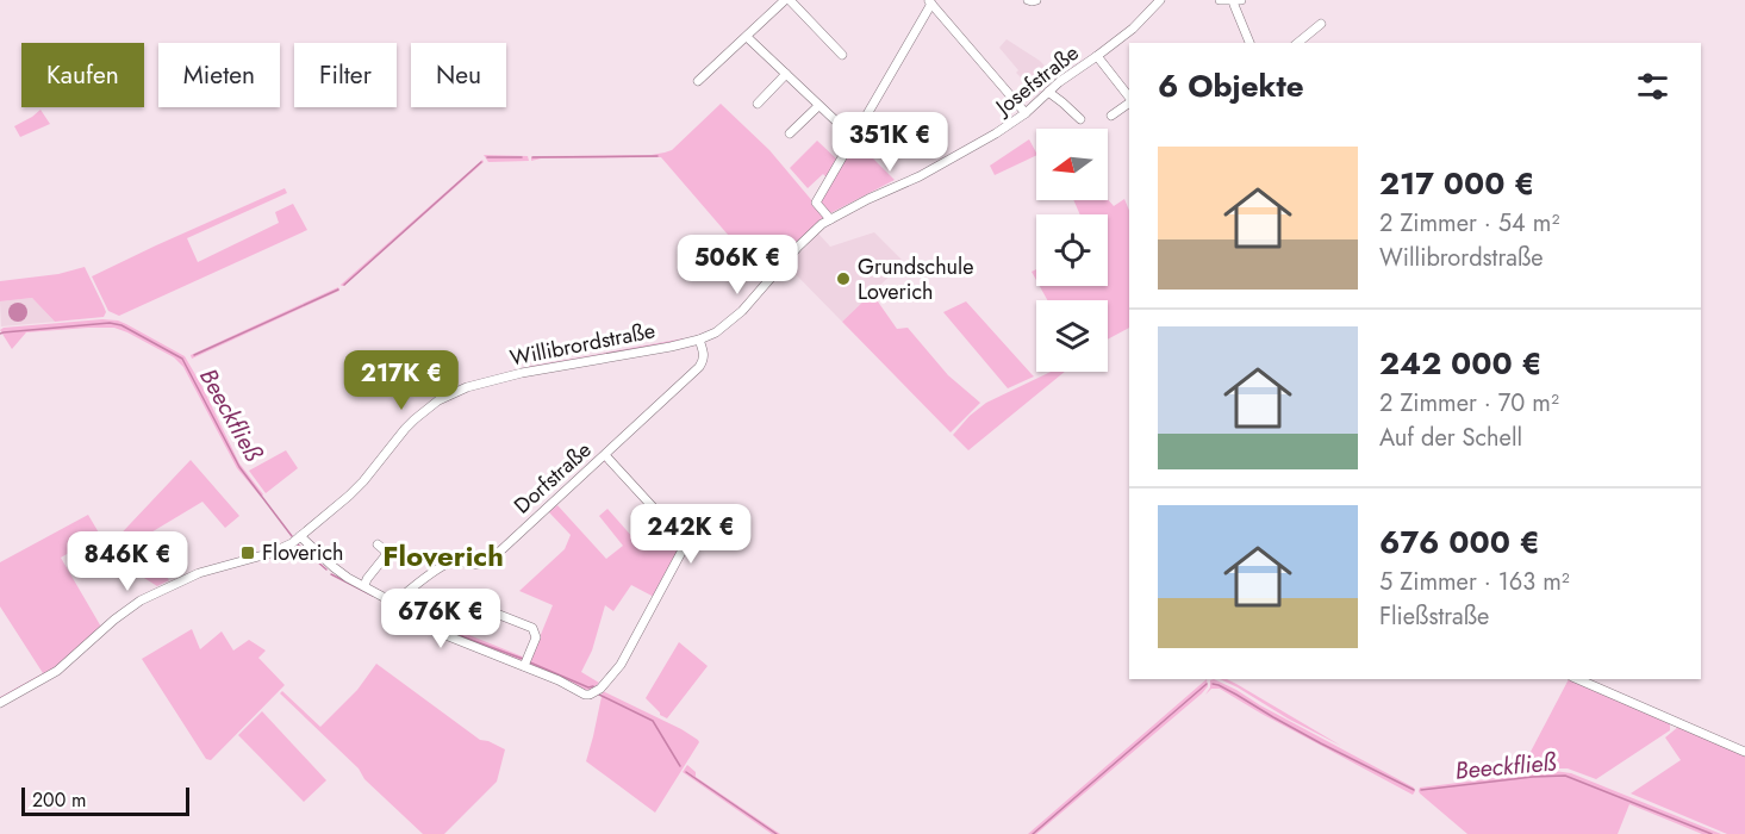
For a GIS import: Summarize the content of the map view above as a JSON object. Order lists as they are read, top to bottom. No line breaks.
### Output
{"streets":{"street":["Josefstraße","Willibrordstraße","Dorfstraße"]},"crossings":[["Josefstraße","Willibrordstraße"],["Willibrordstraße","Dorfstraße"]],"districts":["Floverich"],"water":["Beeckfließ"],"places":{"other":["Grundschule Loverich"],"transit":["Floverich"]},"scale_bar":"200 m","north":"left","page":{"chip":["Kaufen","Mieten","Filter","Neu"],"heading":"6 Objekte","price":["351K €","506K €","217K €","242K €","846K €","676K €"],"list":[{"name":"217 000 €","note":"2 Zimmer · 54 m² · Willibrordstraße"},{"name":"242 000 €","note":"2 Zimmer · 70 m² · Auf der Schell"},{"name":"676 000 €","note":"5 Zimmer · 163 m² · Fließstraße"}],"scale":"200 m"}}
